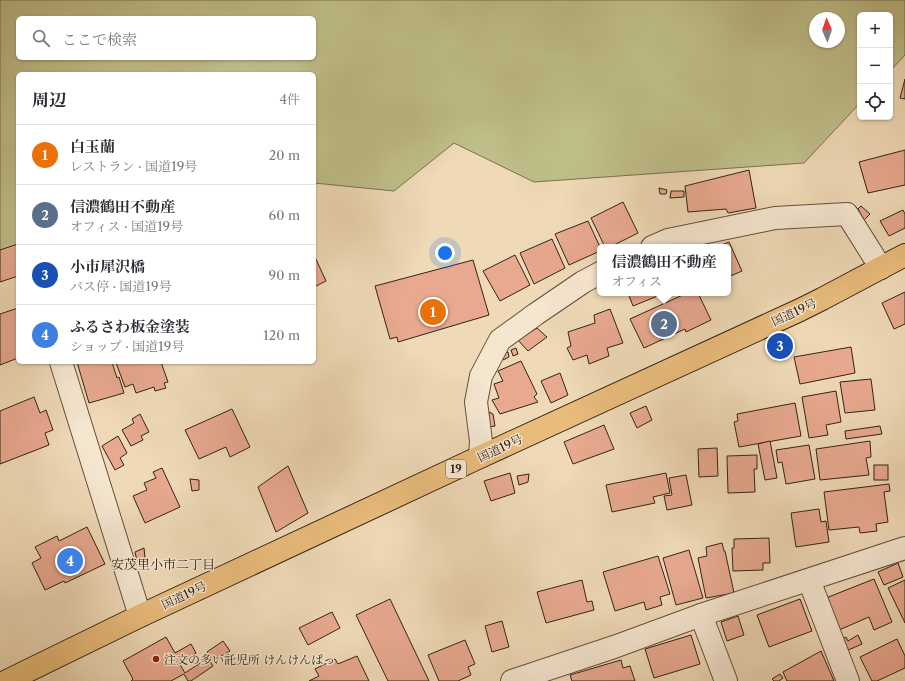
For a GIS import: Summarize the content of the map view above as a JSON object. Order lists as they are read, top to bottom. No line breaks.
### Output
{"streets":{"highway":["国道19号","19"]},"districts":["安茂里小市二丁目"],"places":["注文の多い託児所 けんけんぱっ"],"north":"top","page":{"map_buttons":["+","−"],"search":"ここで検索","heading":["周辺","4件"],"list":[{"mark":"1","name":"白玉蘭","note":"レストラン · 国道19号","value":"20 m"},{"mark":"2","name":"信濃鶴田不動産","note":"オフィス · 国道19号","value":"60 m"},{"mark":"3","name":"小市犀沢橋","note":"バス停 · 国道19号","value":"90 m"},{"mark":"4","name":"ふるさわ板金塗装","note":"ショップ · 国道19号","value":"120 m"}],"popup":["信濃鶴田不動産","オフィス"],"pins":["1","2","3","4"]}}
